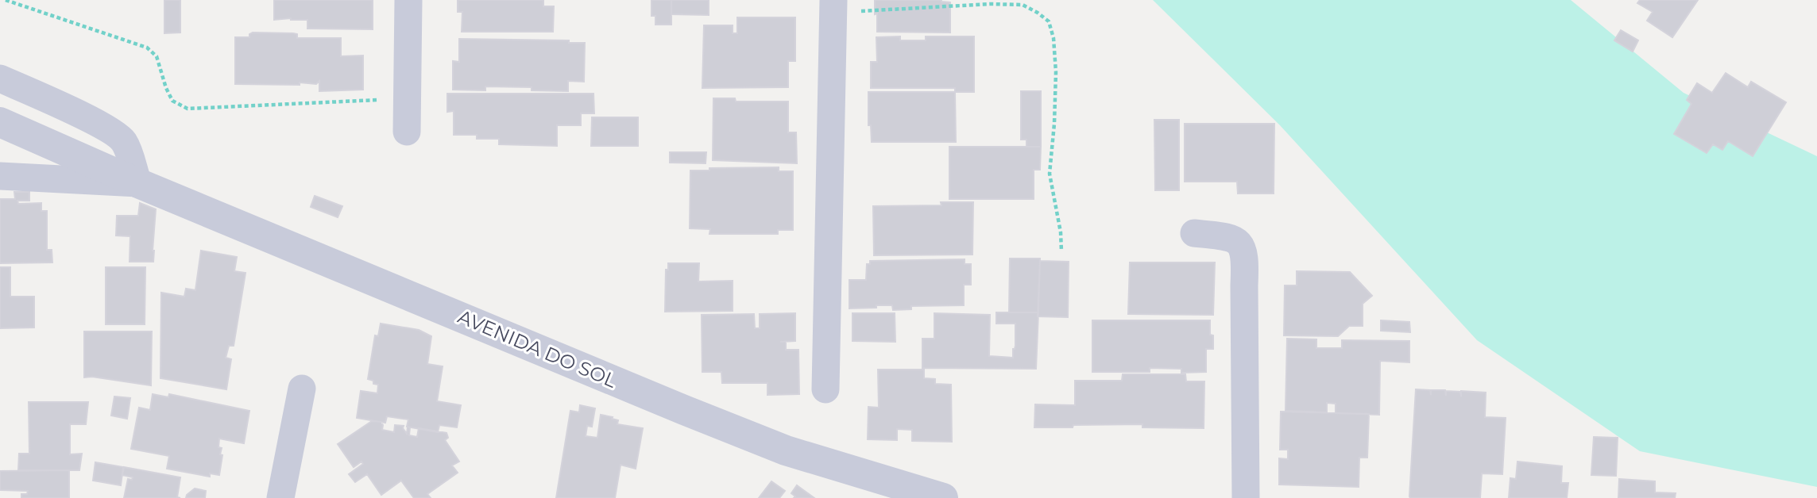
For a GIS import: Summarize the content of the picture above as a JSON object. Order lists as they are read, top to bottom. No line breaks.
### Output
{"streets":{"street":["AVENIDA DO SOL"]}}
